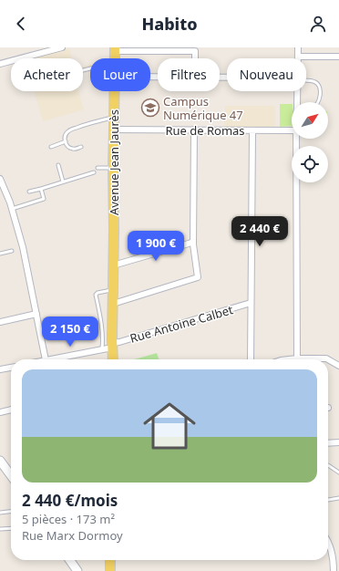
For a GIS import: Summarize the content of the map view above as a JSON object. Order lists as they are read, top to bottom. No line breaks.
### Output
{"streets":{"main road":["Avenue Jean Jaurès"],"street":["Rue de Romas","Rue Antoine Calbet"]},"crossings":[["Rue de Romas","Avenue Jean Jaurès"],["Avenue Jean Jaurès","Rue Antoine Calbet"]],"places":{"school or university":["Campus Numérique 47"]},"north":"top right","page":{"header":"Habito","chip":["Acheter","Louer","Filtres","Nouveau"],"price":["2 440 €","1 900 €","2 150 €"],"list":[{"name":"2 440 €/mois","note":"5 pièces · 173 m² · Rue Marx Dormoy"}]}}
